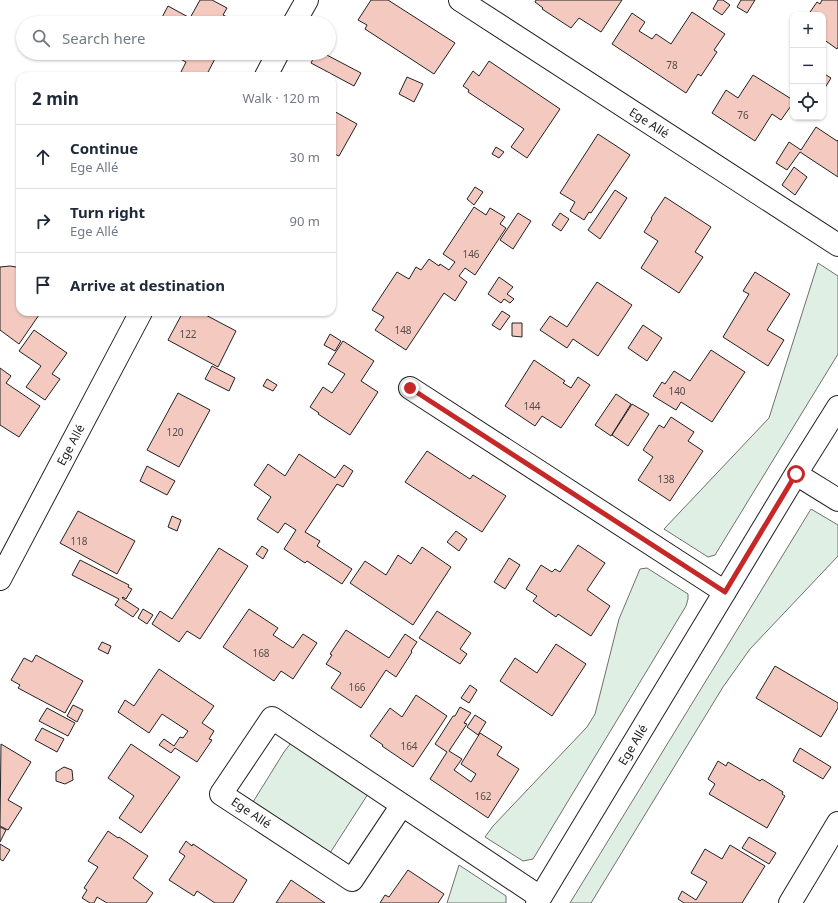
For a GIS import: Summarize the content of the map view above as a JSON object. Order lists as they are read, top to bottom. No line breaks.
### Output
{"streets":{"street":["Ege Allé"]},"house_numbers":["78","76","146","148","122","140","144","120","138","118","168","166","164","162"],"page":{"map_buttons":["+","−"],"search":"Search here","heading":["2 min","Walk · 120 m"],"list":[["Continue","Ege Allé","30 m"],["Turn right","Ege Allé","90 m"],"Arrive at destination"]}}
